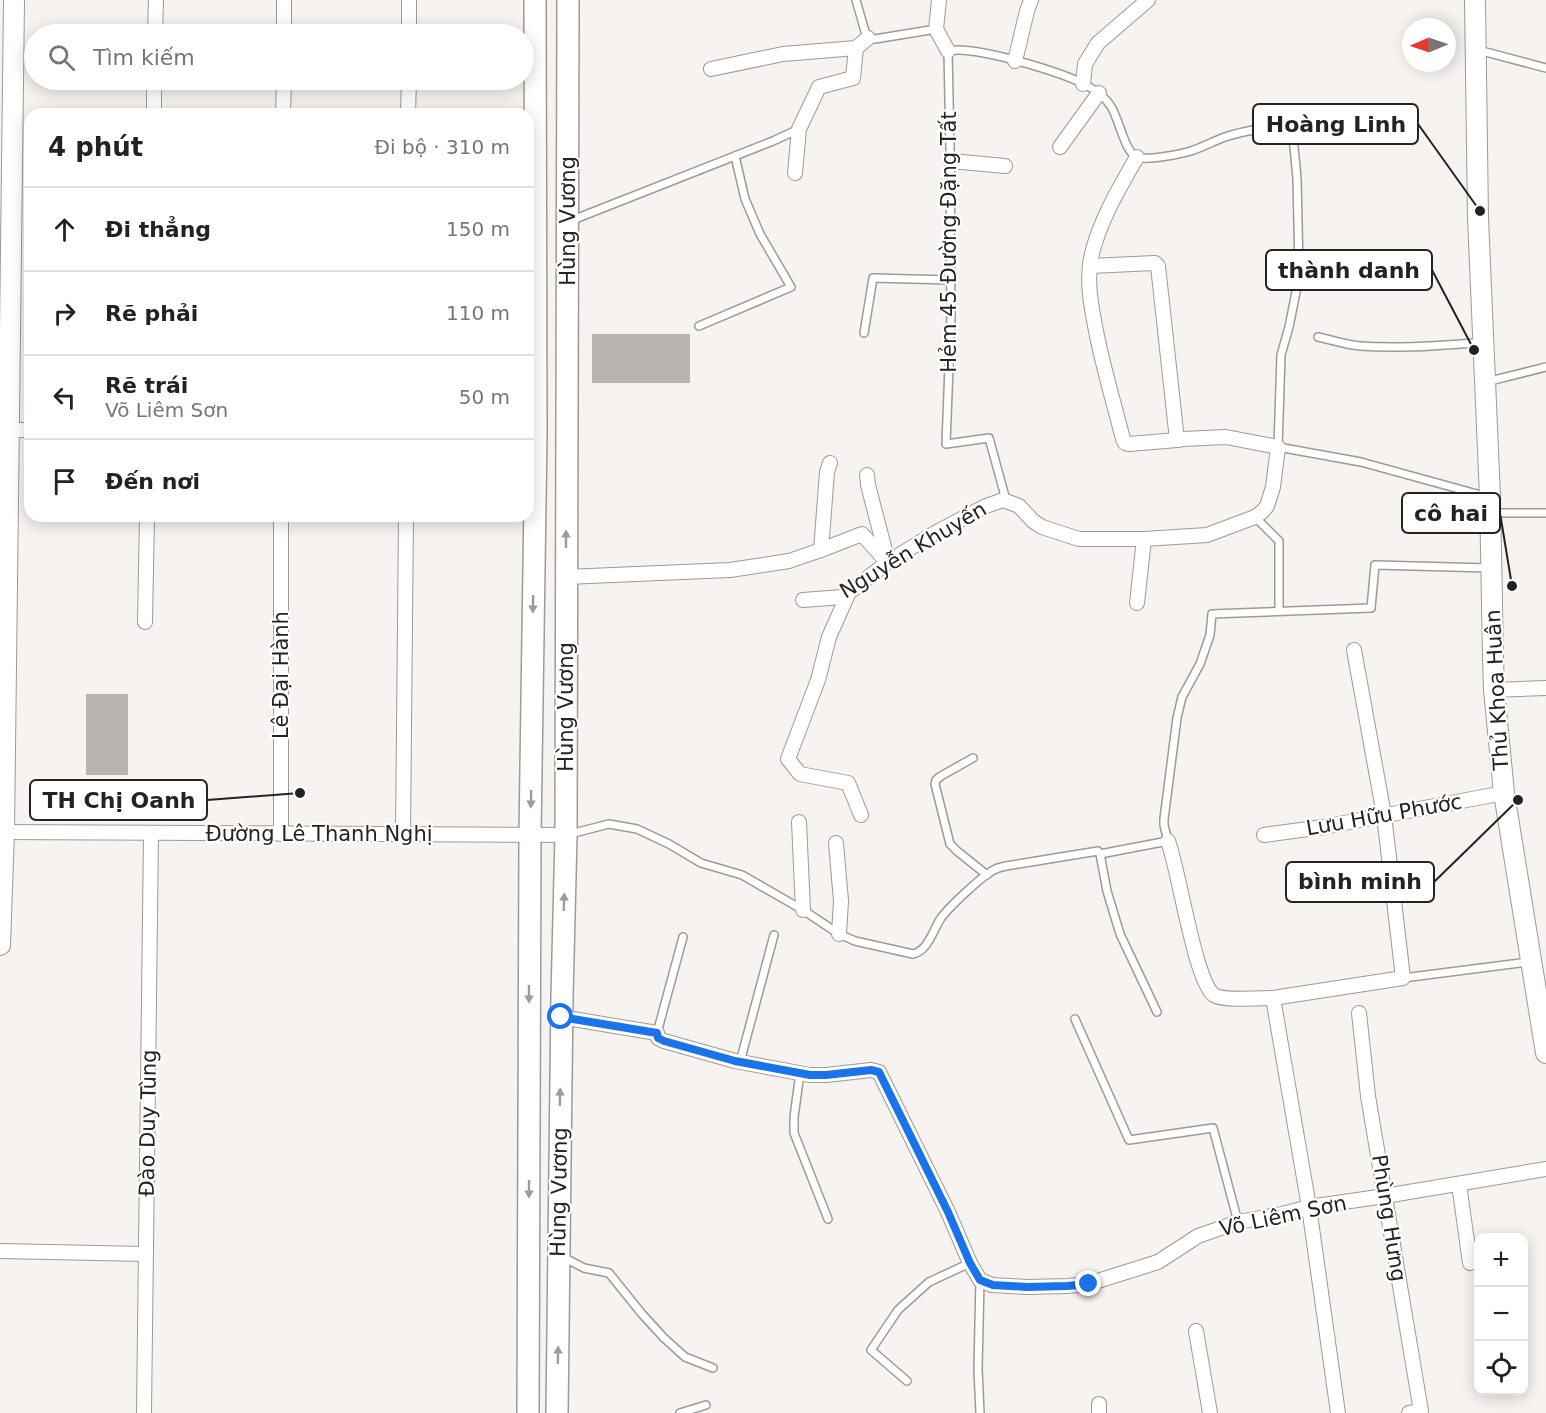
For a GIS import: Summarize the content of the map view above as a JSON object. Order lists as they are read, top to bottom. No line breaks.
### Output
{"streets":{"main road":["Hùng Vương","Thủ Khoa Huân"],"street":["Hẻm 45 Đường Đặng Tất","Nguyễn Khuyến","Lê Đại Hành","Lưu Hữu Phước","Đường Lê Thanh Nghị","Đào Duy Tùng","Võ Liêm Sơn","Phùng Hưng"]},"crossings":[["Hùng Vương","Đường Lê Thanh Nghị"],["Hẻm 45 Đường Đặng Tất","Nguyễn Khuyến"],["Lê Đại Hành","Đường Lê Thanh Nghị"],["Thủ Khoa Huân","Lưu Hữu Phước"],["Đường Lê Thanh Nghị","Đào Duy Tùng"],["Võ Liêm Sơn","Phùng Hưng"]],"places":["Hoàng Linh","thành danh","cô hai","TH Chị Oanh","bình minh"],"north":"left","page":{"search":"Tìm kiếm","heading":["4 phút","Đi bộ · 310 m"],"list":[["Đi thẳng","150 m"],["Rẽ phải","110 m"],["Rẽ trái","Võ Liêm Sơn","50 m"],"Đến nơi"],"map_buttons":["+","−"]}}
